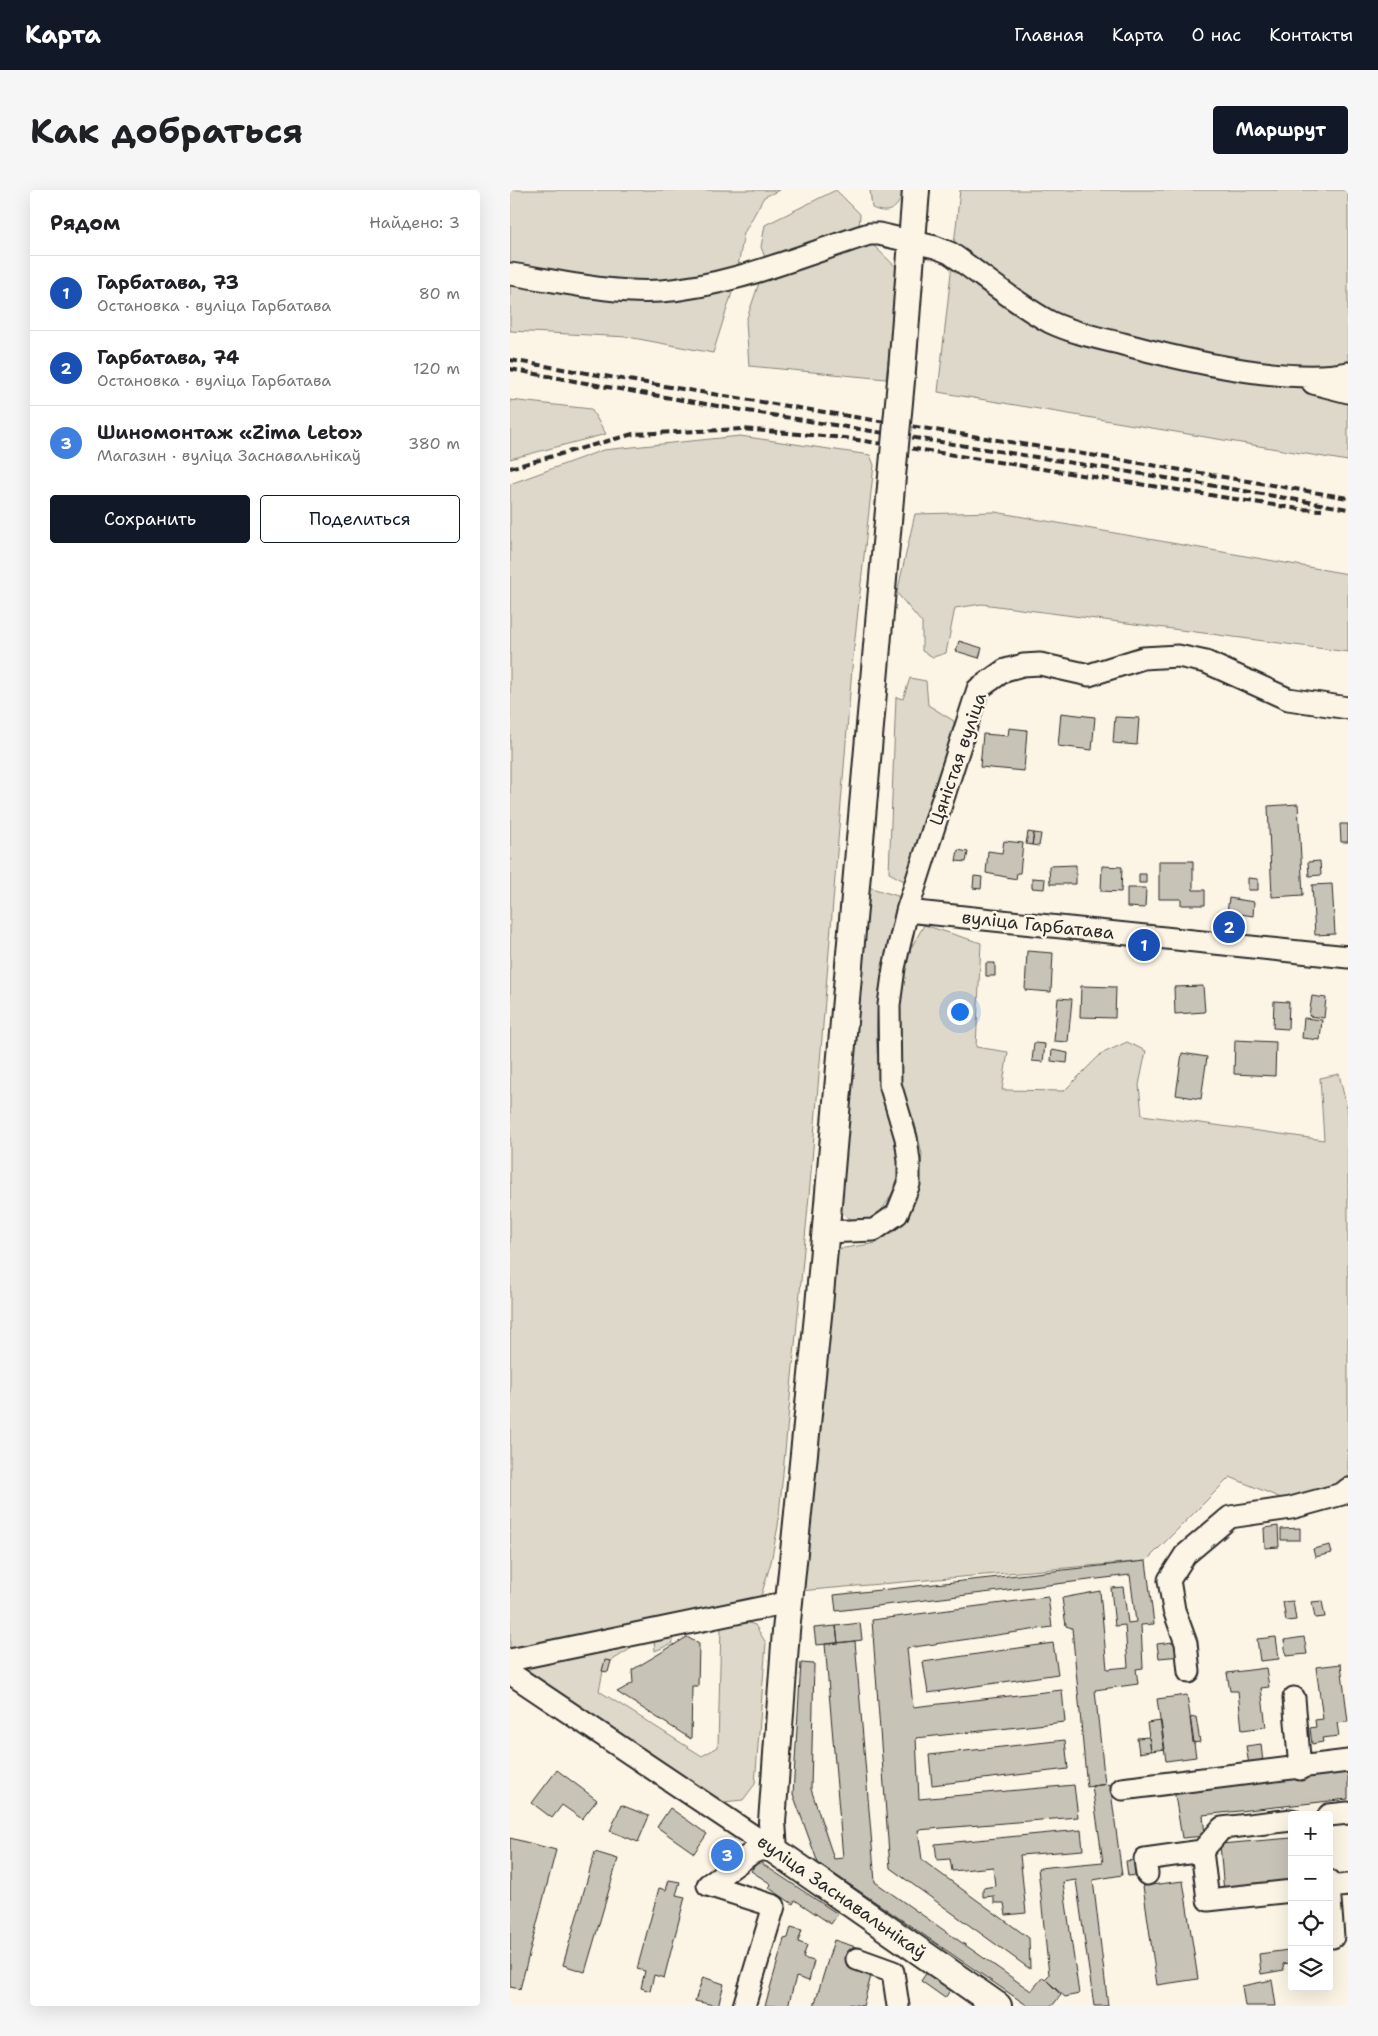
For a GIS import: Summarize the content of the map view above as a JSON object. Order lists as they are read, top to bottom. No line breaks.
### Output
{"streets":{"main road":["вуліца Заснавальнікаў"],"street":["Цяністая вуліца","вуліца Гарбатава"]},"crossings":[["Цяністая вуліца","вуліца Гарбатава"]],"page":{"header":"Карта","nav":["Главная","Карта","О нас","Контакты"],"buttons":["Маршрут",["Сохранить","Поделиться"]],"title":"Как добраться","heading":["Рядом","Найдено: 3"],"list":[{"mark":"1","name":"Гарбатава, 73","note":"Остановка · вуліца Гарбатава","value":"80 m"},{"mark":"2","name":"Гарбатава, 74","note":"Остановка · вуліца Гарбатава","value":"120 m"},{"mark":"3","name":"Шиномонтаж «Zima Leto»","note":"Магазин · вуліца Заснавальнікаў","value":"380 m"}],"pins":["2","1","3"],"map_buttons":["+","−"]}}
